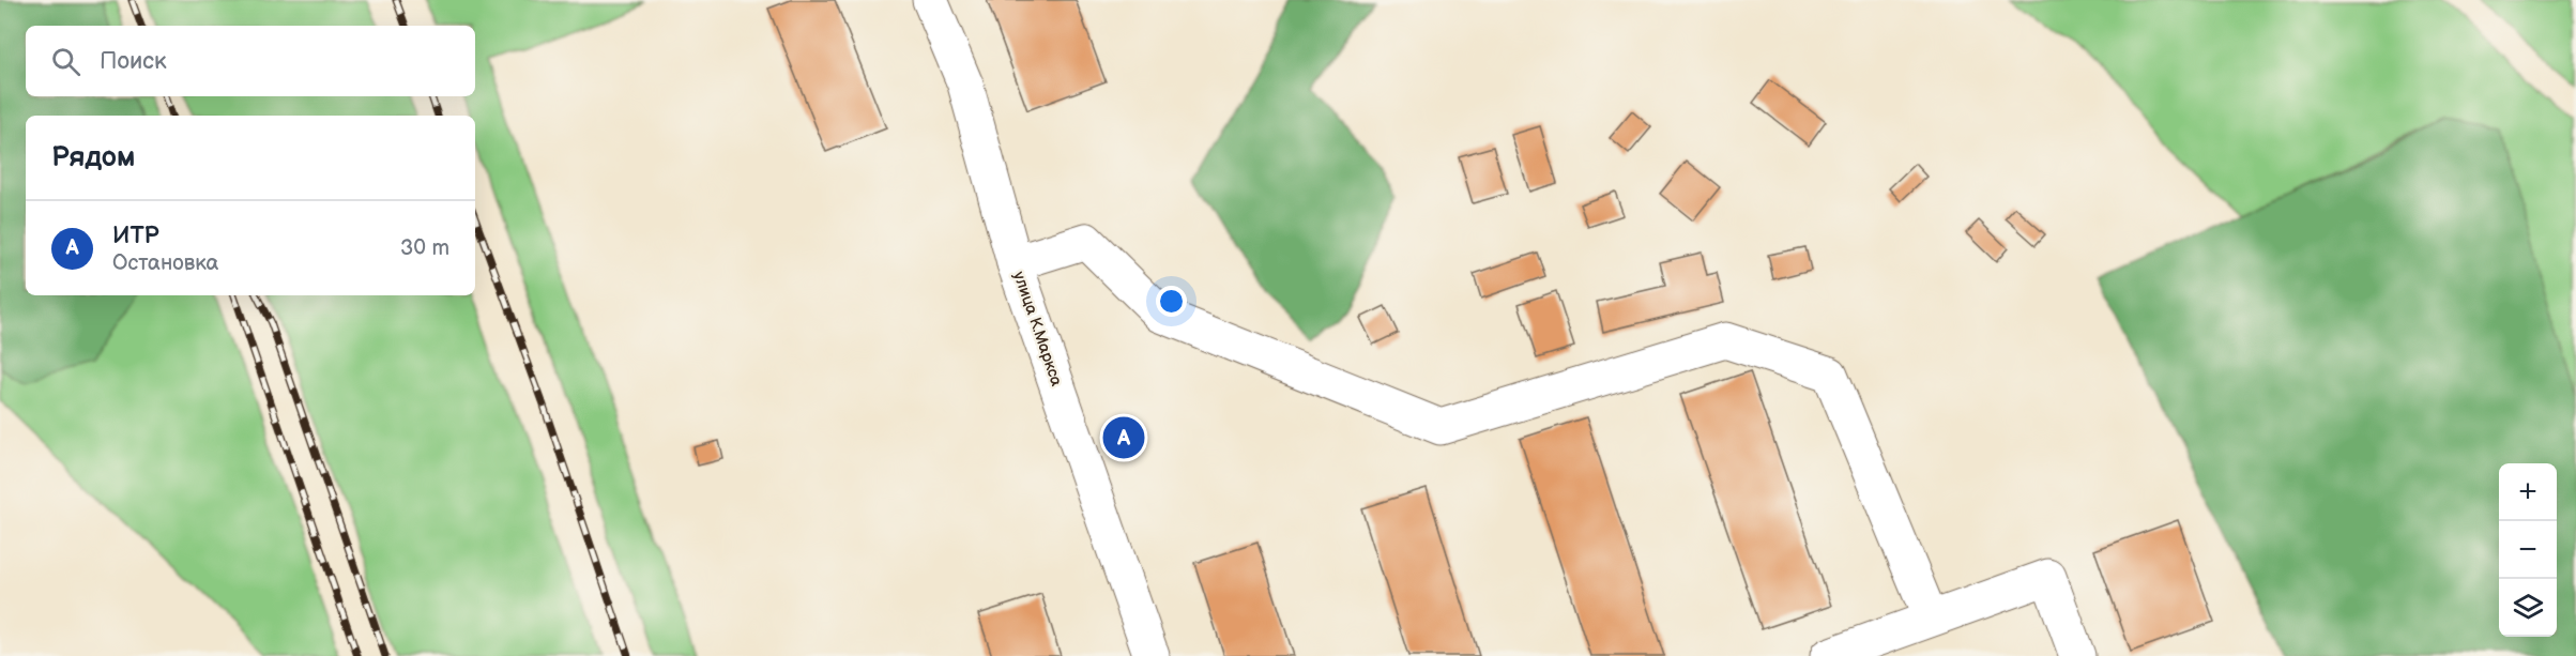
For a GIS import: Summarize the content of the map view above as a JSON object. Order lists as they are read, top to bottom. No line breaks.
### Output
{"streets":{"main road":["улица К.Маркса"]},"page":{"search":"Поиск","heading":"Рядом","list":[{"mark":"A","name":"ИТР","note":"Остановка","value":"30 m"}],"pins":"A","map_buttons":["+","−"]}}
